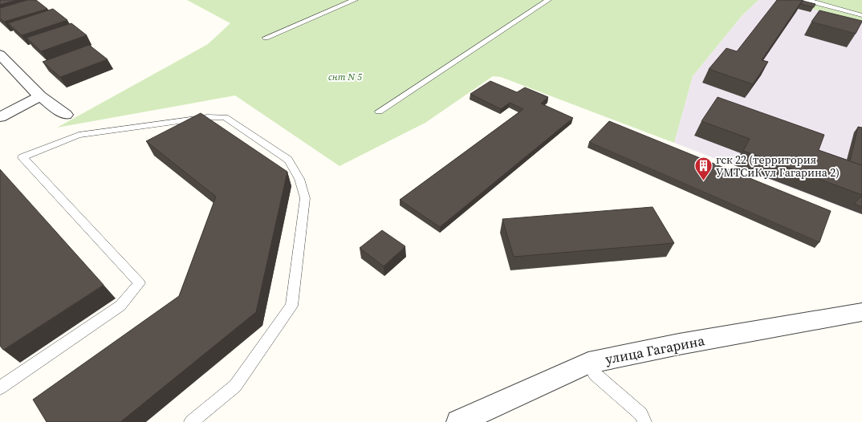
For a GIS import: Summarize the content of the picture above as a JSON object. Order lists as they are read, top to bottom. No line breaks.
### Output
{"streets":{"street":["улица Гагарина"]},"parks":["снт N 5"],"places":{"building":["гск 22 (территория УМТСиК ул Гагарина 2)"]}}
